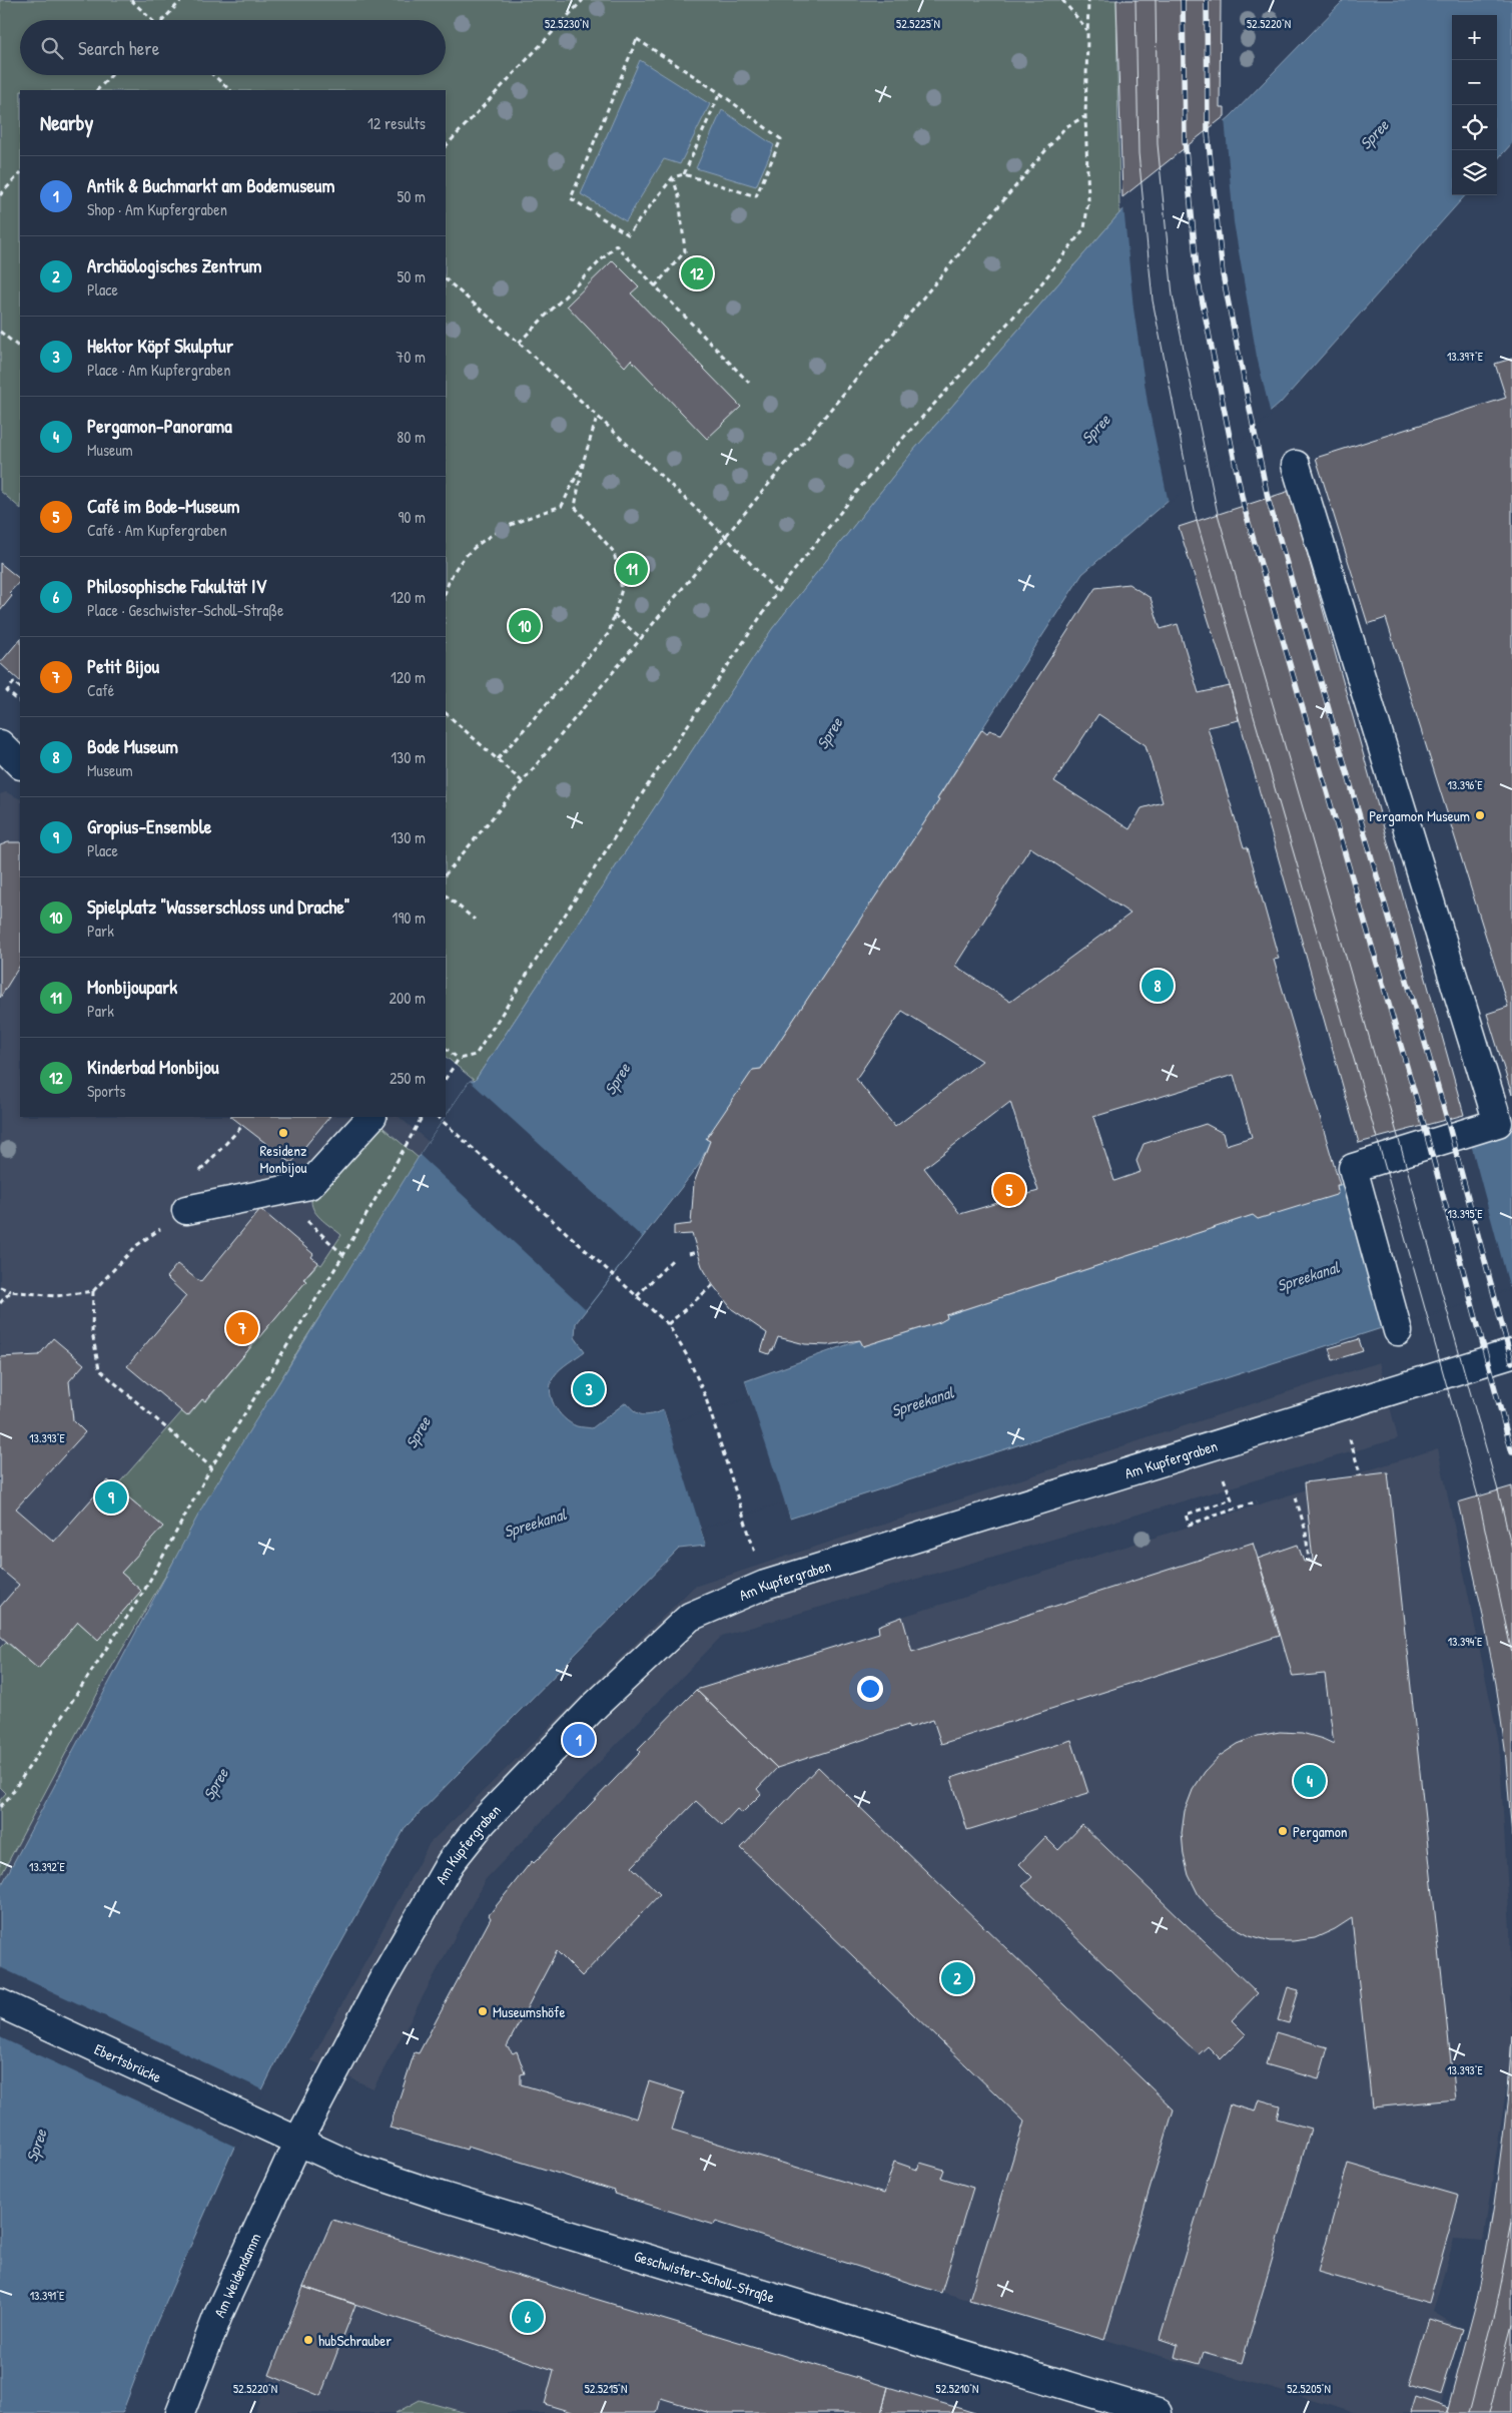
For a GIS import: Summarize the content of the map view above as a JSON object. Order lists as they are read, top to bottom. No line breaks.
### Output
{"streets":{"street":["Am Kupfergraben","Ebertsbrücke","Am Weidendamm","Geschwister-Scholl-Straße"]},"crossings":[["Am Kupfergraben","Am Weidendamm"],["Am Kupfergraben","Geschwister-Scholl-Straße"],["Ebertsbrücke","Geschwister-Scholl-Straße"],["Am Weidendamm","Geschwister-Scholl-Straße"]],"water":["Spree","Spreekanal"],"places":["Pergamon Museum","Residenz Monbijou","Pergamon","Museumshöfe","hubSchrauber"],"page":{"map_buttons":["+","−"],"search":"Search here","heading":["Nearby","12 results"],"list":[{"mark":"1","name":"Antik & Buchmarkt am Bodemuseum","note":"Shop · Am Kupfergraben","value":"50 m"},{"mark":"2","name":"Archäologisches Zentrum","note":"Place","value":"50 m"},{"mark":"3","name":"Hektor Köpf Skulptur","note":"Place · Am Kupfergraben","value":"70 m"},{"mark":"4","name":"Pergamon-Panorama","note":"Museum","value":"80 m"},{"mark":"5","name":"Café im Bode-Museum","note":"Café · Am Kupfergraben","value":"90 m"},{"mark":"6","name":"Philosophische Fakultät IV","note":"Place · Geschwister-Scholl-Straße","value":"120 m"},{"mark":"7","name":"Petit Bijou","note":"Café","value":"120 m"},{"mark":"8","name":"Bode Museum","note":"Museum","value":"130 m"},{"mark":"9","name":"Gropius-Ensemble","note":"Place","value":"130 m"},{"mark":"10","name":"Spielplatz \"Wasserschloss und Drache\"","note":"Park","value":"190 m"},{"mark":"11","name":"Monbijoupark","note":"Park","value":"200 m"},{"mark":"12","name":"Kinderbad Monbijou","note":"Sports","value":"250 m"}],"pins":["12","11","10","8","5","7","3","9","1","4","2","6"]},"coordinates":["52.5230°N","52.5225°N","52.5220°N","13.397°E","13.396°E","13.395°E","13.393°E","13.394°E","13.392°E","13.391°E","52.5215°N","52.5210°N","52.5205°N"]}
